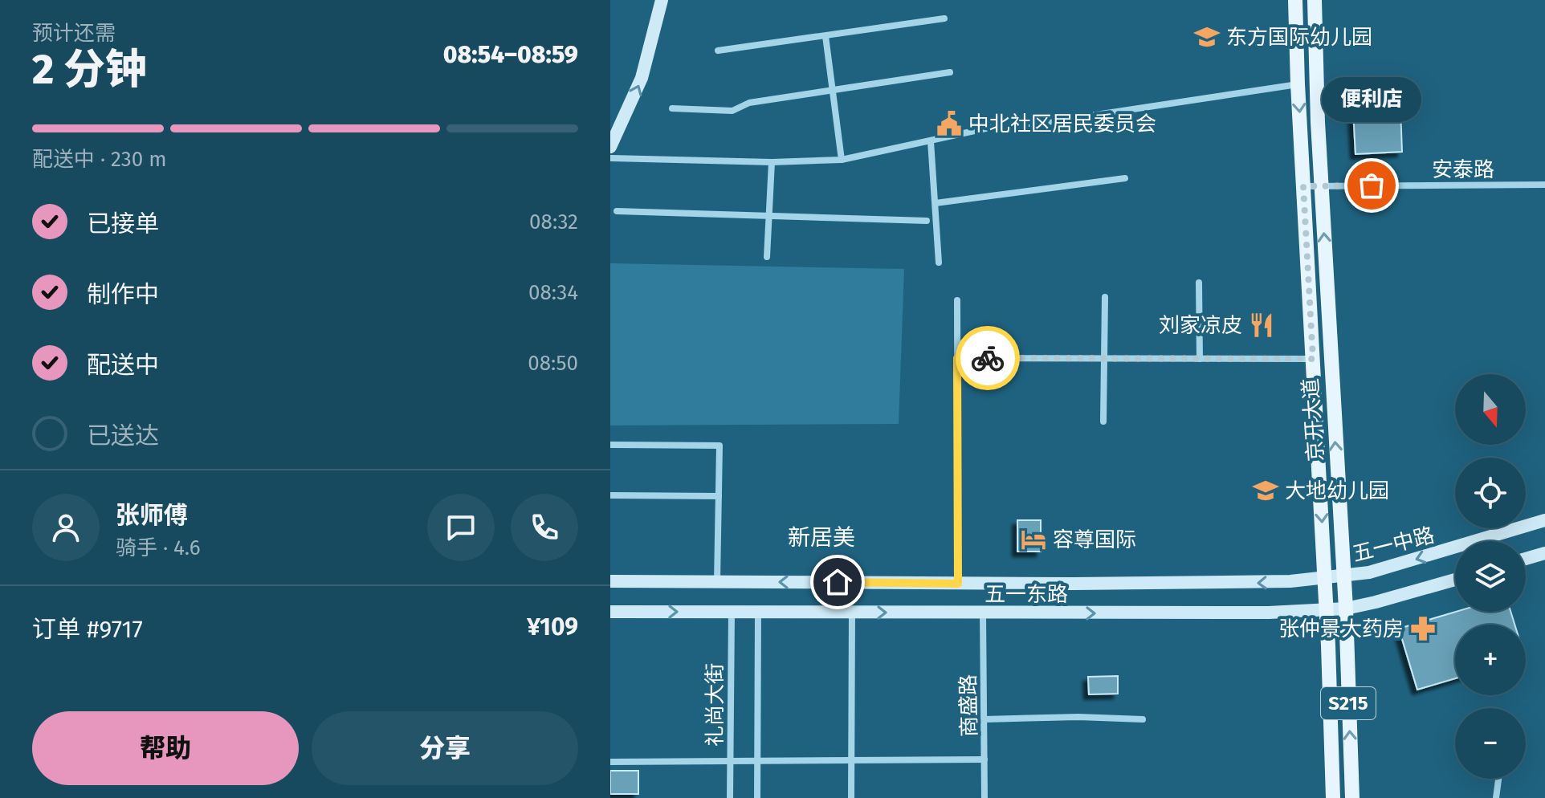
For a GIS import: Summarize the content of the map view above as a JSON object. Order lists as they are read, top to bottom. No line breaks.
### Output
{"streets":{"main road":["京开大道","S215"],"street":["安泰路","五一中路","五一东路","礼尚大街","商盛路"]},"crossings":[["安泰路","京开大道"],["京开大道","五一中路"],["京开大道","五一东路"],["五一中路","五一东路"],["五一东路","礼尚大街"],["五一东路","商盛路"]],"districts":["新居美"],"places":{"school or university":["东方国际幼儿园","大地幼儿园"],"public building":["中北社区居民委员会"],"other":["便利店"],"restaurant":["刘家凉皮"],"hotel":["容尊国际"],"pharmacy":["张仲景大药房"]},"north":"bottom","page":{"heading":["2 分钟","预计还需","08:54–08:59"],"panel":["张师傅","骑手 · 4.6","订单 #9717","¥109"],"bubble":"便利店","bar":"配送中 · 230 m","list":[["已接单","08:32"],["制作中","08:34"],["配送中","08:50"],"已送达"],"map_buttons":["+","−"],"buttons":["帮助","分享"]}}
